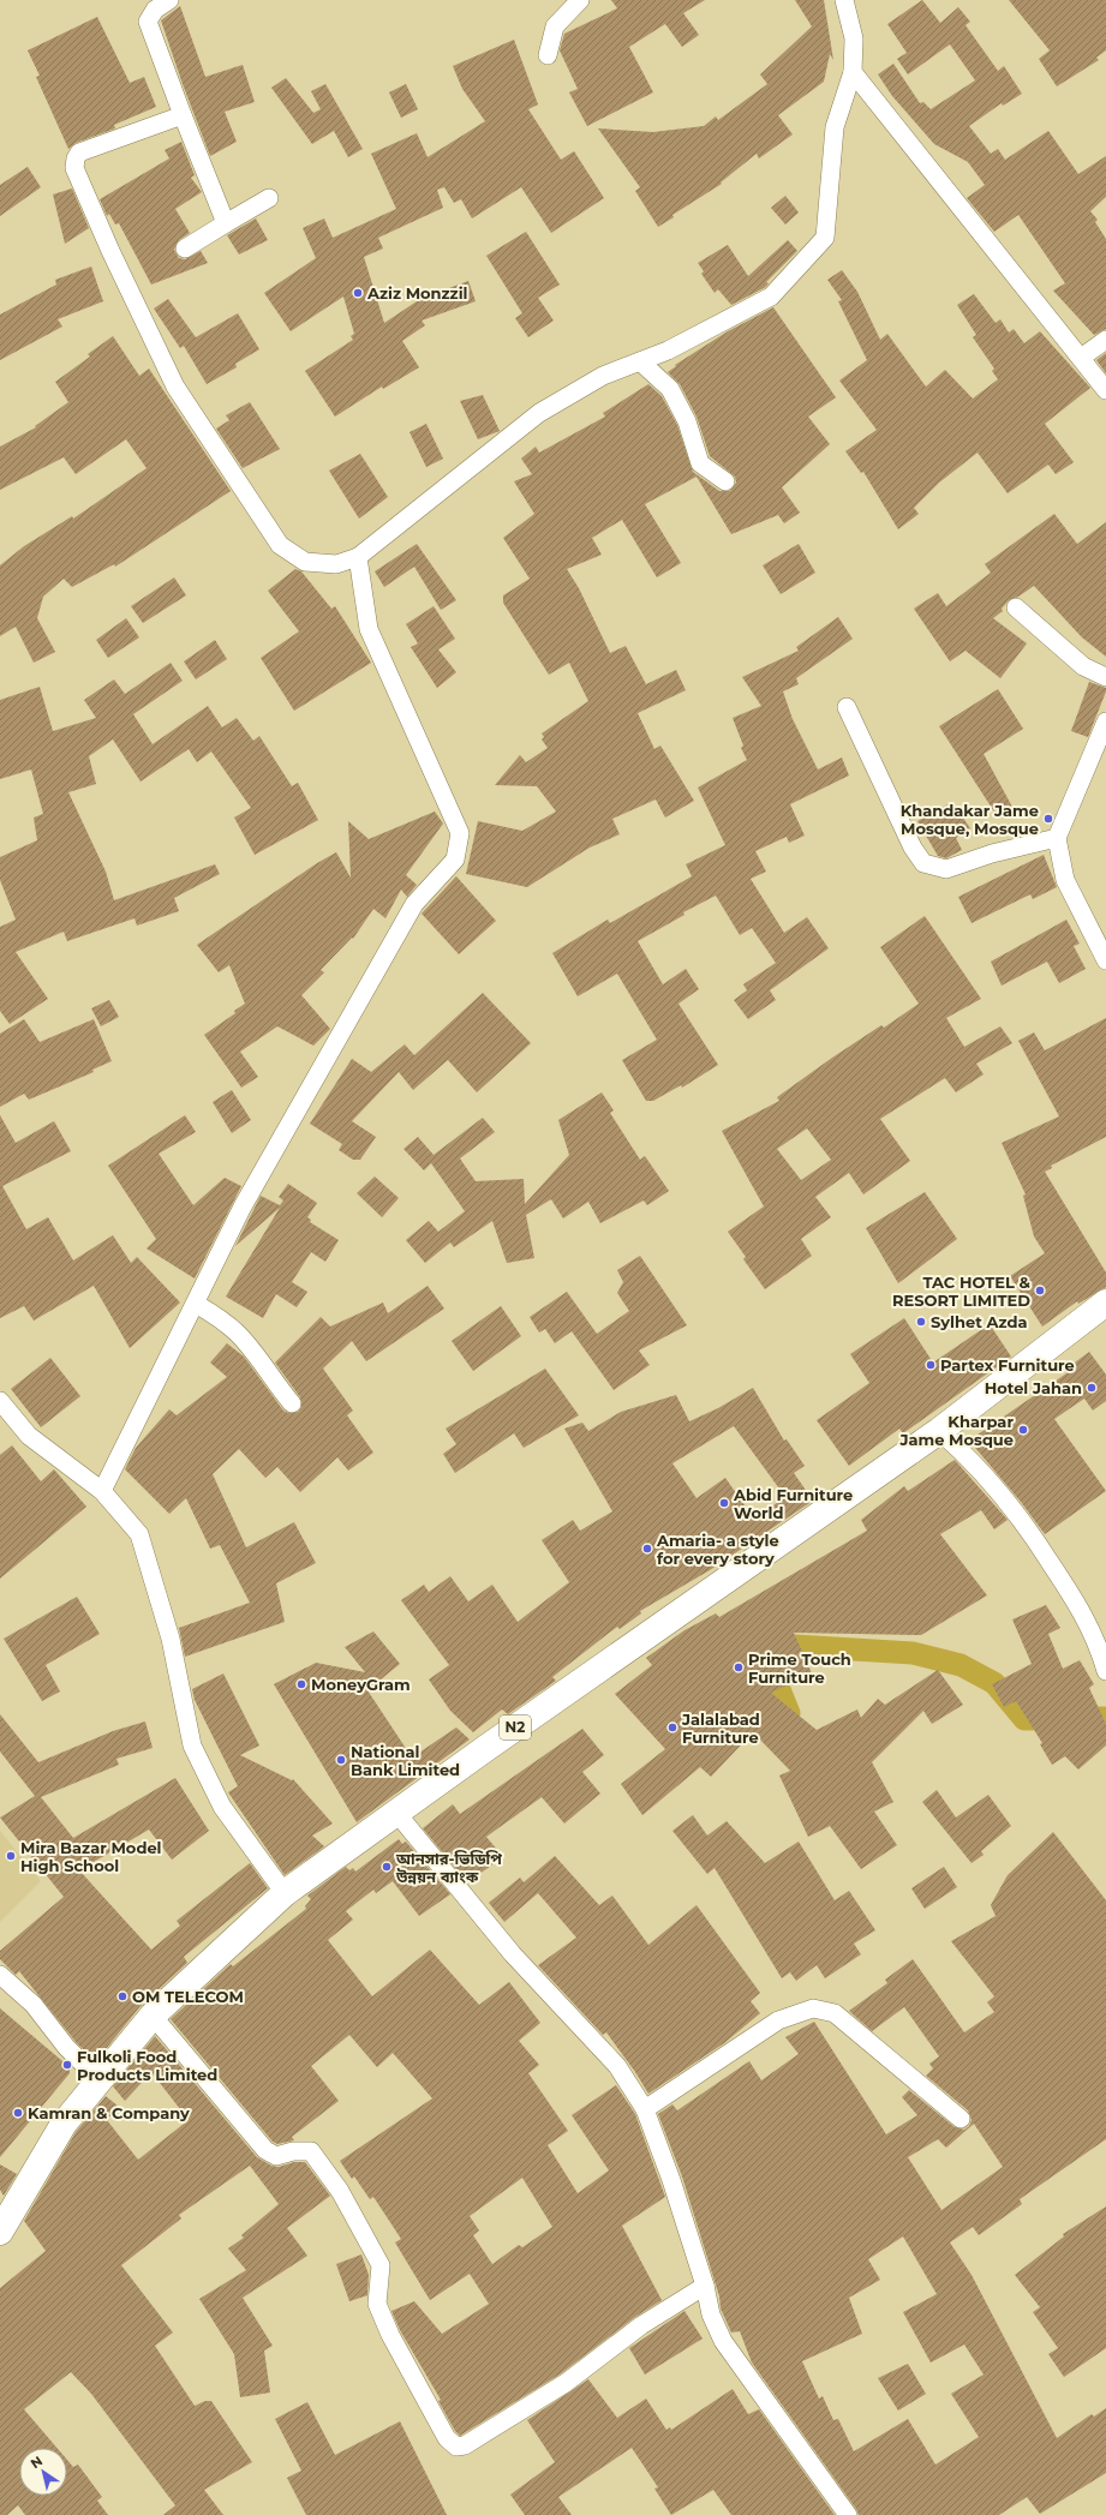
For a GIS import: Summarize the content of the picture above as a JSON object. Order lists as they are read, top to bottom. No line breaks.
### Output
{"streets":{"highway":["N2"]},"places":["Aziz Monzzil","Khandakar Jame Mosque, Mosque","TAC HOTEL & RESORT LIMITED","Sylhet Azda","Partex Furniture","Hotel Jahan","Kharpar Jame Mosque","Abid Furniture World","Amaria- a style for every story","Prime Touch Furniture","MoneyGram","Jalalabad Furniture","National Bank Limited","Mira Bazar Model High School","আনসার-ভিডিপি উন্নয়ন ব্যাংক","OM TELECOM","Fulkoli Food Products Limited","Kamran & Company"],"north":"top left"}
